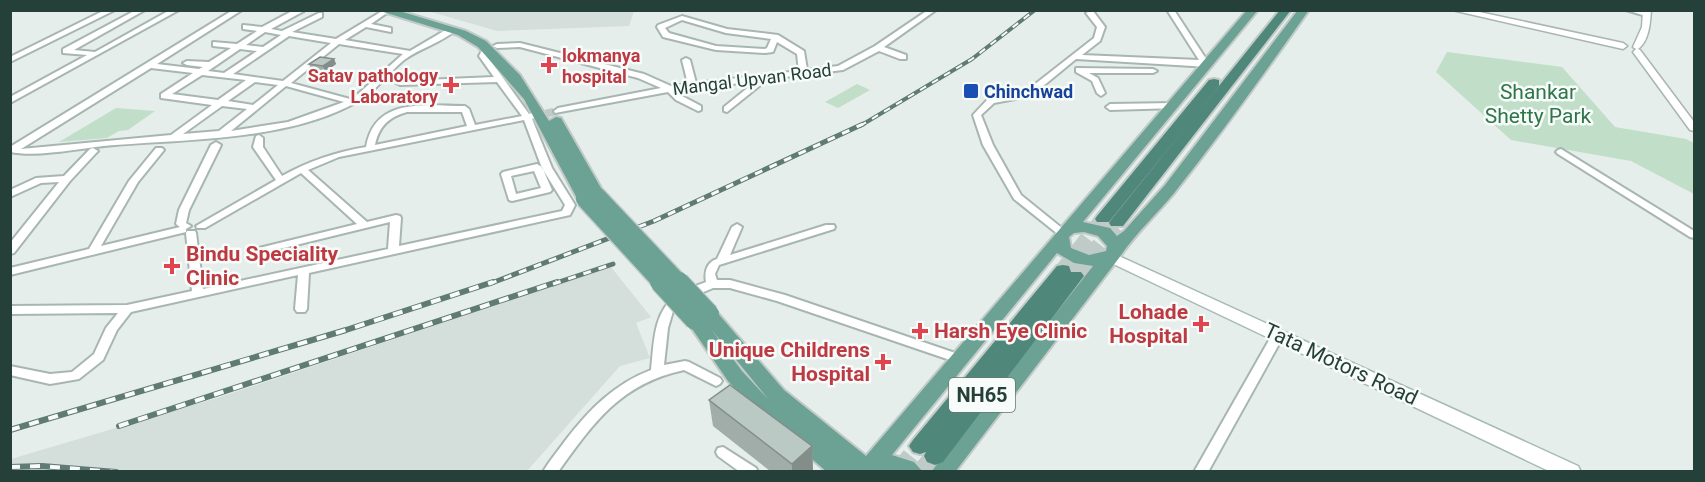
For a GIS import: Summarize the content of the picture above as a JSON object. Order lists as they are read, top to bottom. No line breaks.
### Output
{"streets":{"highway":["NH65"],"main road":["Tata Motors Road"],"street":["Mangal Upvan Road"]},"parks":["Shankar Shetty Park"],"places":{"health":["lokmanya hospital","Satav pathology Laboratory","Bindu Speciality Clinic","Lohade Hospital","Harsh Eye Clinic","Unique Childrens Hospital"],"transit":["Chinchwad"]}}
